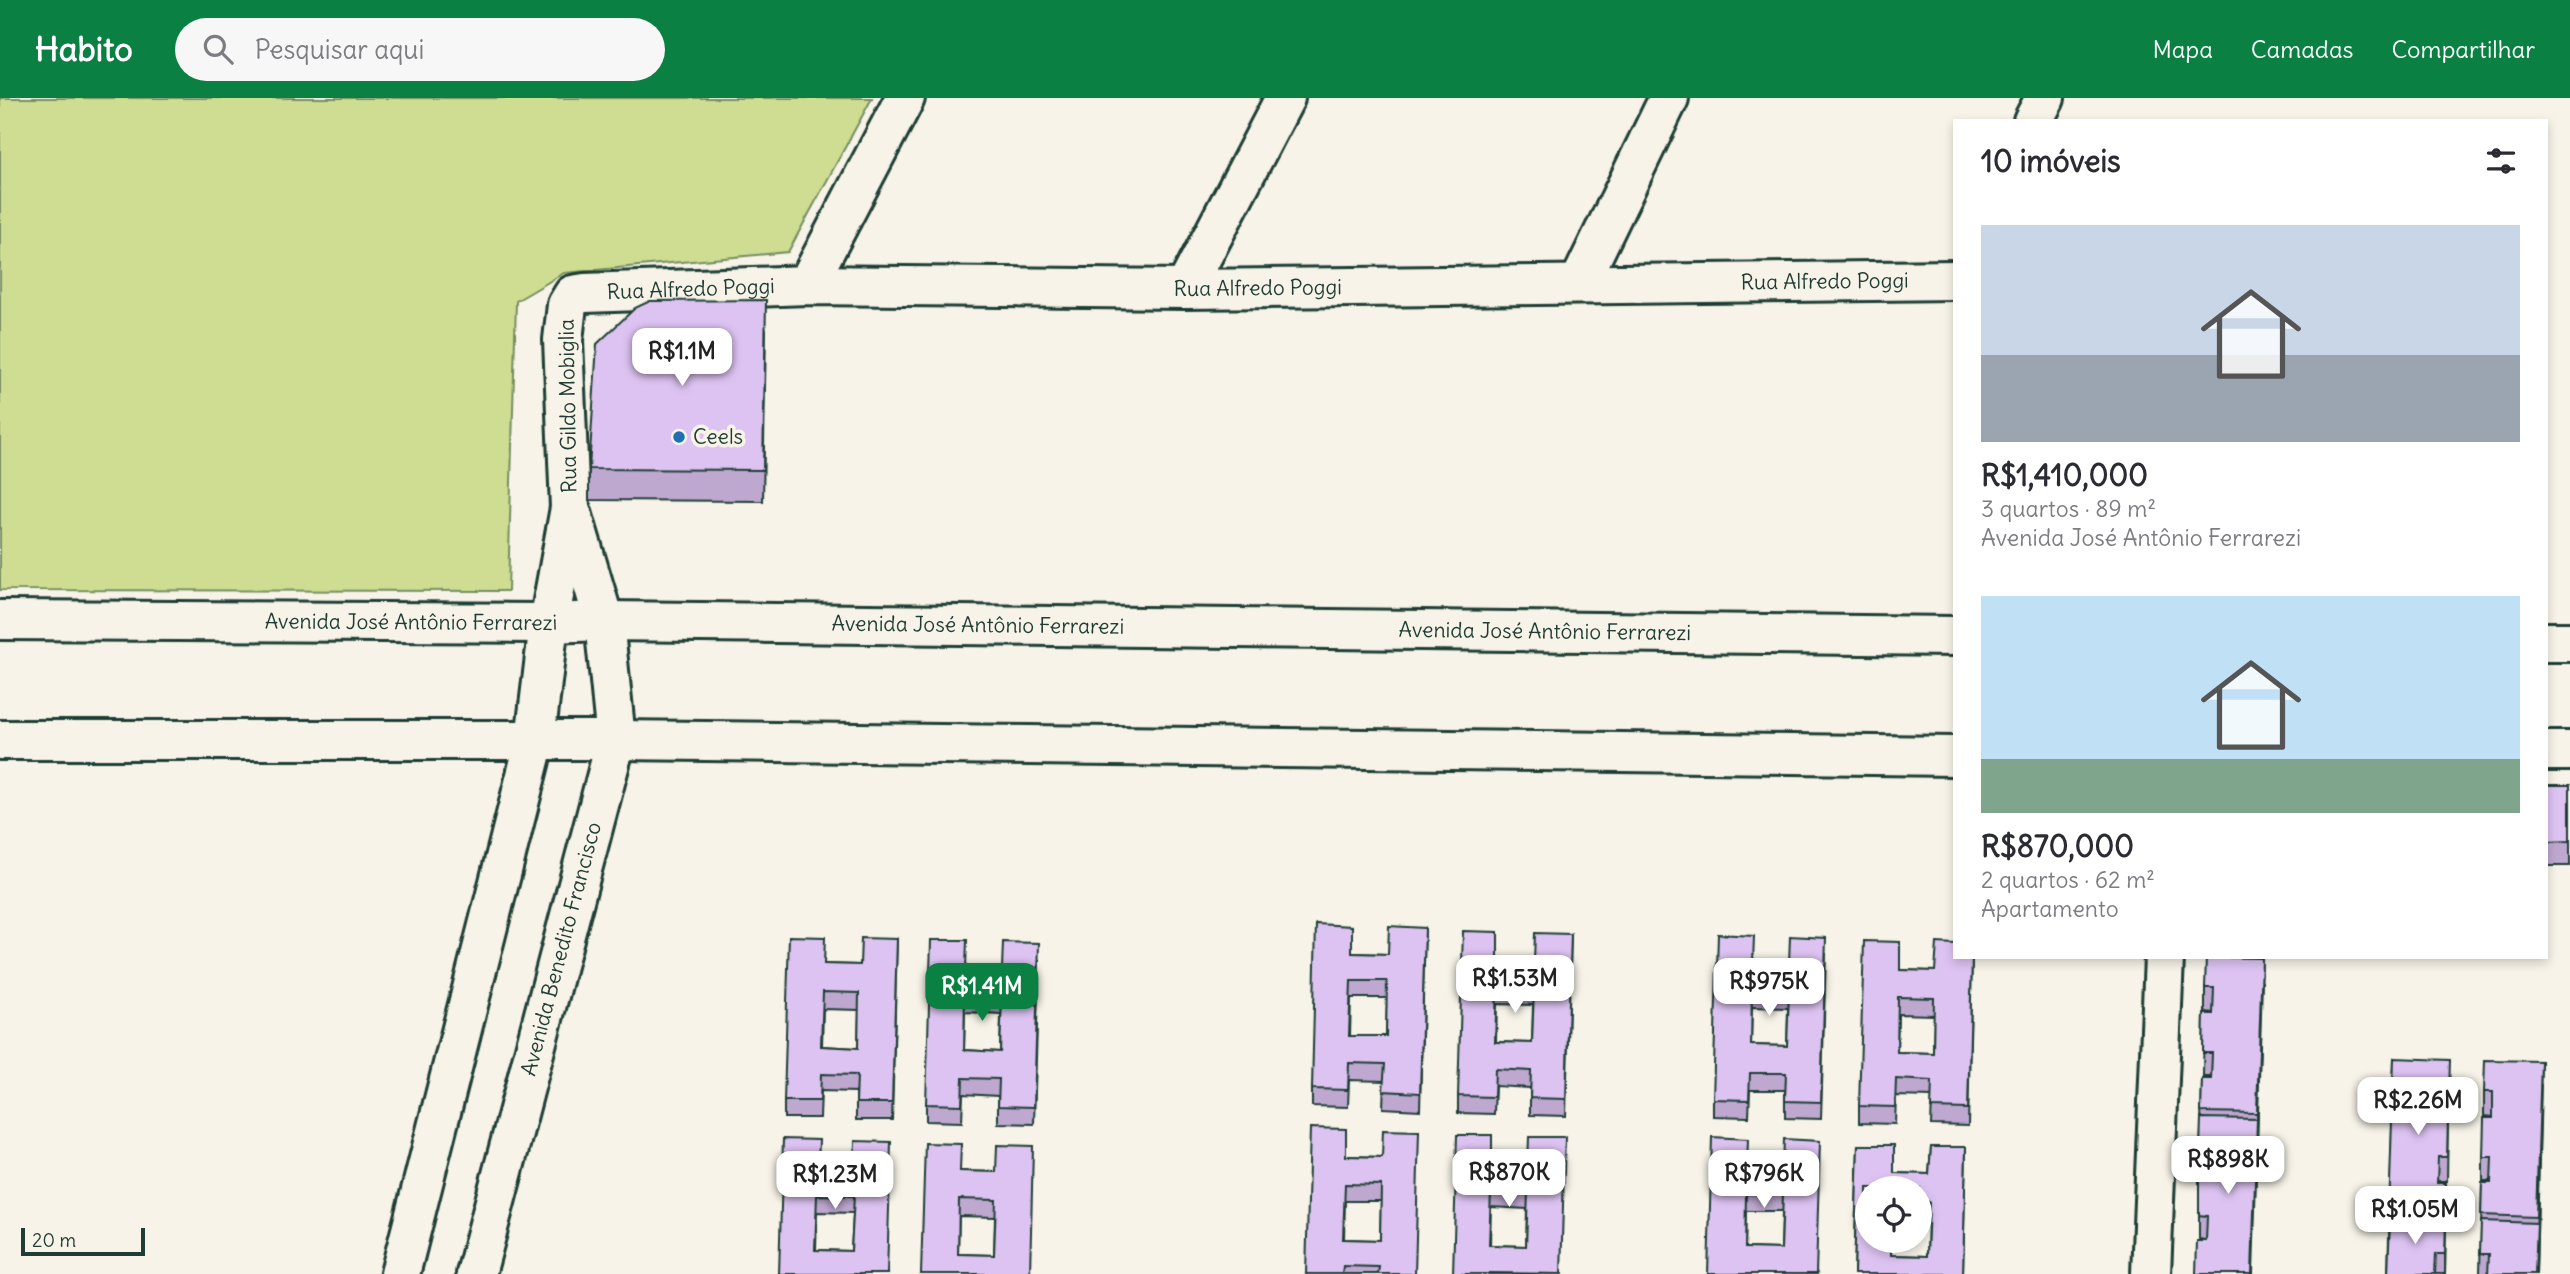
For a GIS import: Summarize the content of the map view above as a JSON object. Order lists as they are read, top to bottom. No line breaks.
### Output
{"streets":{"street":["Rua Alfredo Poggi","Rua Gildo Mobiglia","Avenida José Antônio Ferrarezi","Avenida Benedito Francisco"]},"crossings":[["Rua Alfredo Poggi","Rua Gildo Mobiglia"],["Rua Gildo Mobiglia","Avenida José Antônio Ferrarezi"],["Rua Gildo Mobiglia","Avenida Benedito Francisco"],["Avenida José Antônio Ferrarezi","Avenida Benedito Francisco"]],"places":["Ceels"],"scale_bar":"20 m","page":{"header":"Habito","search":"Pesquisar aqui","nav":["Mapa","Camadas","Compartilhar"],"heading":"10 imóveis","list":[{"name":"R$1,410,000","note":"3 quartos · 89 m² · Avenida José Antônio Ferrarezi"},{"name":"R$870,000","note":"2 quartos · 62 m² · Apartamento"}],"price":["R$1.1M","R$1.53M","R$975K","R$1.41M","R$2.26M","R$898K","R$870K","R$796K","R$1.23M","R$1.05M"],"scale":"20 m"}}
